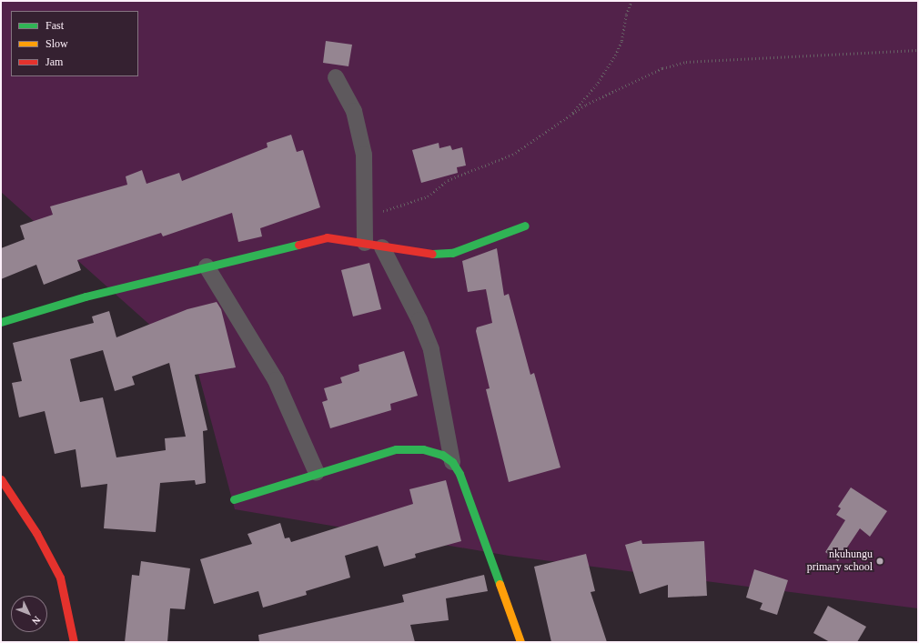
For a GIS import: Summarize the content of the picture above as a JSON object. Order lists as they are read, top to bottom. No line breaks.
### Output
{"places":["nkuhungu primary school"],"legend":["Fast","Slow","Jam"],"north":"bottom right"}
